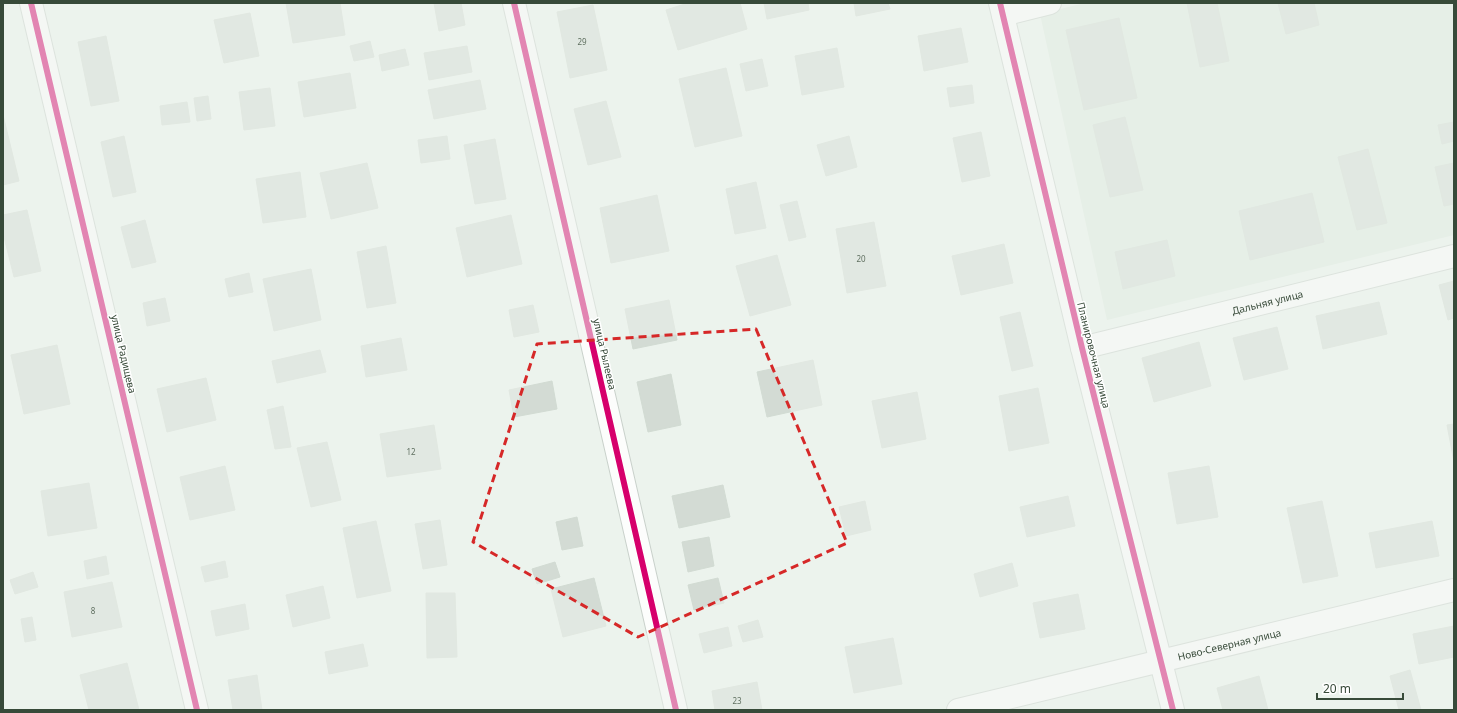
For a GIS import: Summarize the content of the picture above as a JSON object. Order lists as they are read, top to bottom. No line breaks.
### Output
{"streets":{"street":["Дальняя улица","улица Радищева","улица Рылеева","Планировочная улица","Ново-Северная улица"]},"crossings":[["Дальняя улица","Планировочная улица"],["Планировочная улица","Ново-Северная улица"]],"house_numbers":["29","20","12","8","23"],"scale_bar":"20 m"}
